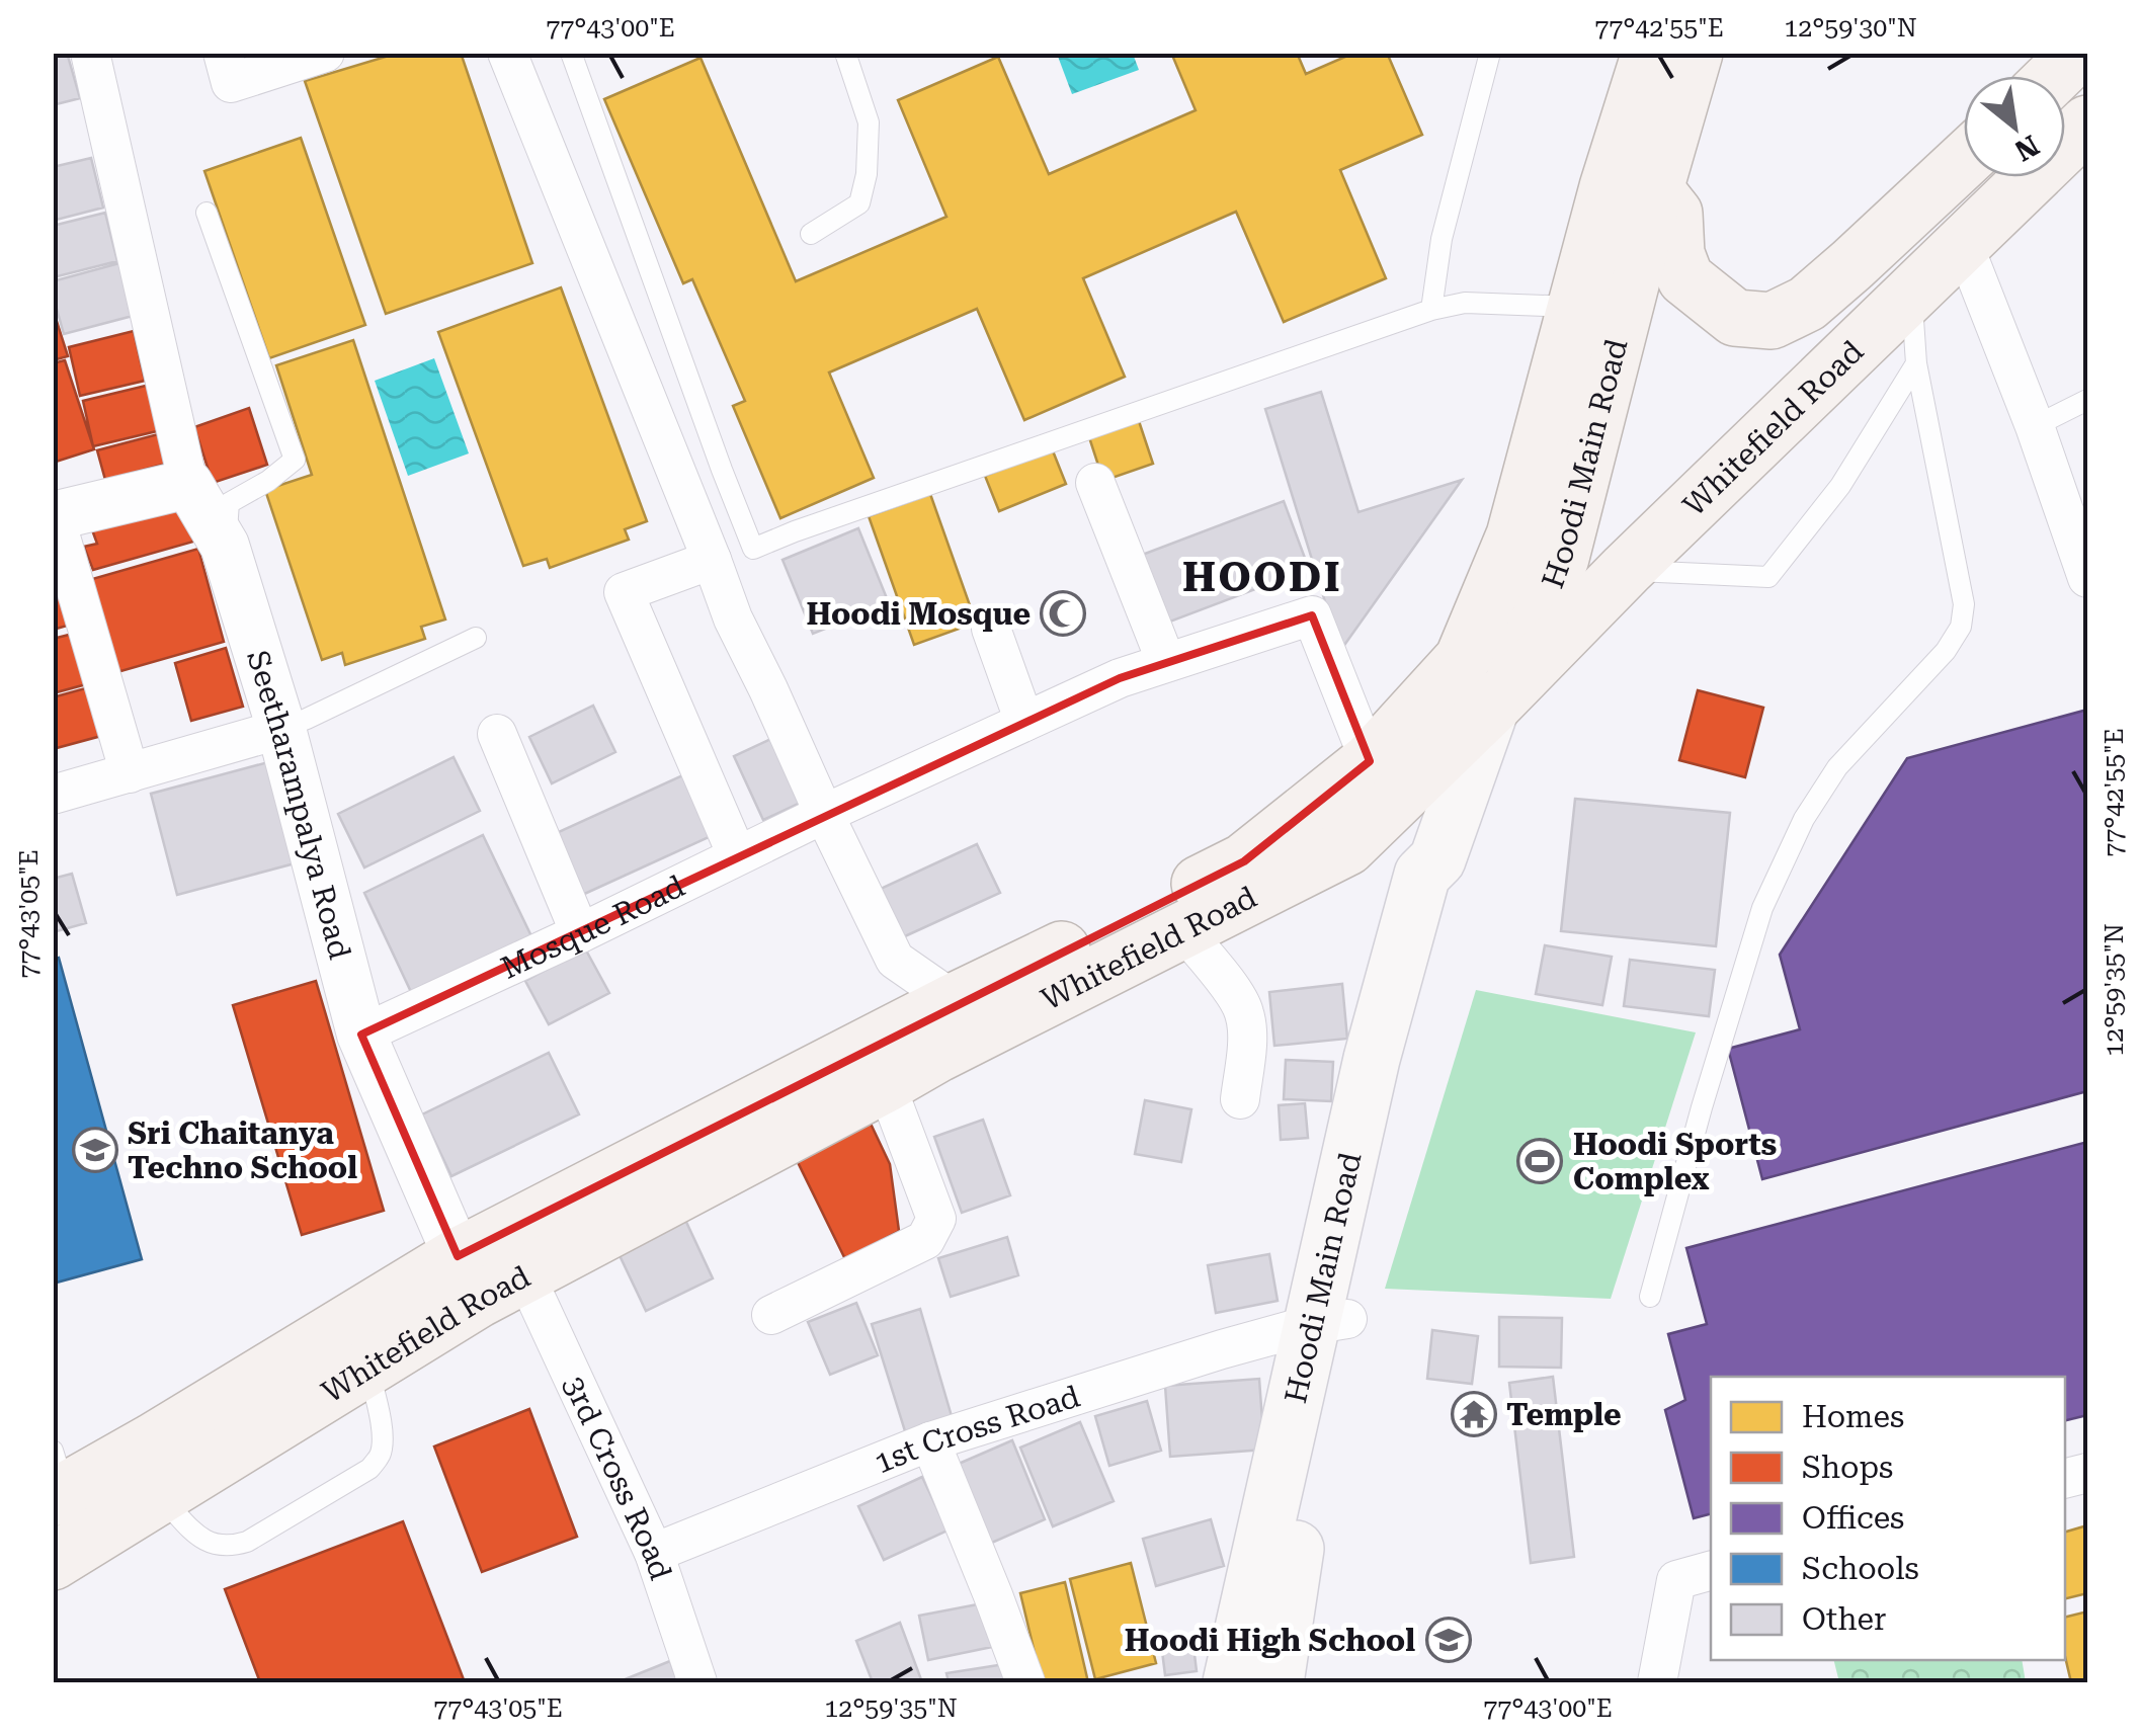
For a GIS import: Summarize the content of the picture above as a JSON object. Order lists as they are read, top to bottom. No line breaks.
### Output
{"streets":{"main road":["Whitefield Road","Hoodi Main Road"],"street":["Seetharampalya Road","Mosque Road","1st Cross Road","3rd Cross Road"]},"crossings":[["Whitefield Road","Hoodi Main Road"],["Whitefield Road","Seetharampalya Road"],["Whitefield Road","Mosque Road"],["Whitefield Road","3rd Cross Road"],["Hoodi Main Road","1st Cross Road"],["Seetharampalya Road","Mosque Road"],["1st Cross Road","3rd Cross Road"]],"districts":["HOODI"],"places":{"mosque":["Hoodi Mosque"],"school or university":["Sri Chaitanya Techno School","Hoodi High School"],"sports":["Hoodi Sports Complex"],"temple":["Temple"]},"legend":["Homes","Shops","Offices","Schools","Other"],"north":"bottom right","coordinates":["77°43'00\"E","77°42'55\"E","12°59'30\"N","77°43'05\"E","12°59'35\"N"]}
